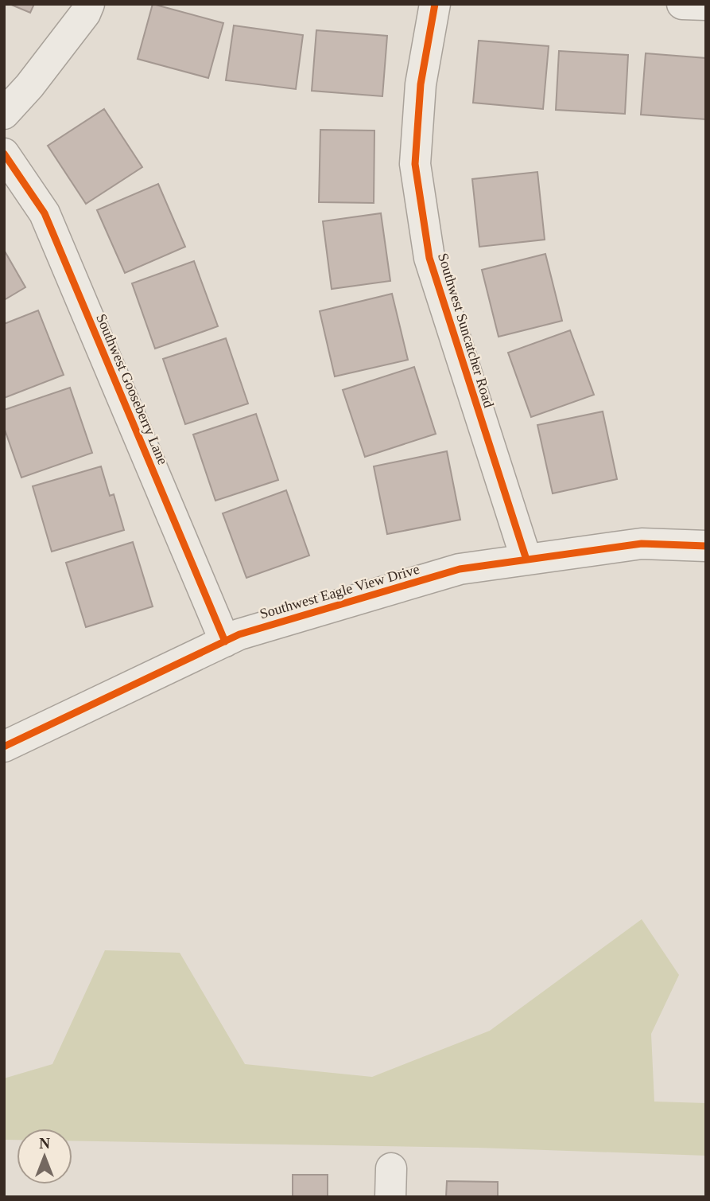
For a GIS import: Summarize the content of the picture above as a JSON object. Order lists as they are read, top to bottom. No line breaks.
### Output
{"streets":{"street":["Southwest Suncatcher Road","Southwest Gooseberry Lane","Southwest Eagle View Drive"]},"crossings":[["Southwest Suncatcher Road","Southwest Eagle View Drive"],["Southwest Gooseberry Lane","Southwest Eagle View Drive"]],"north":"top"}
